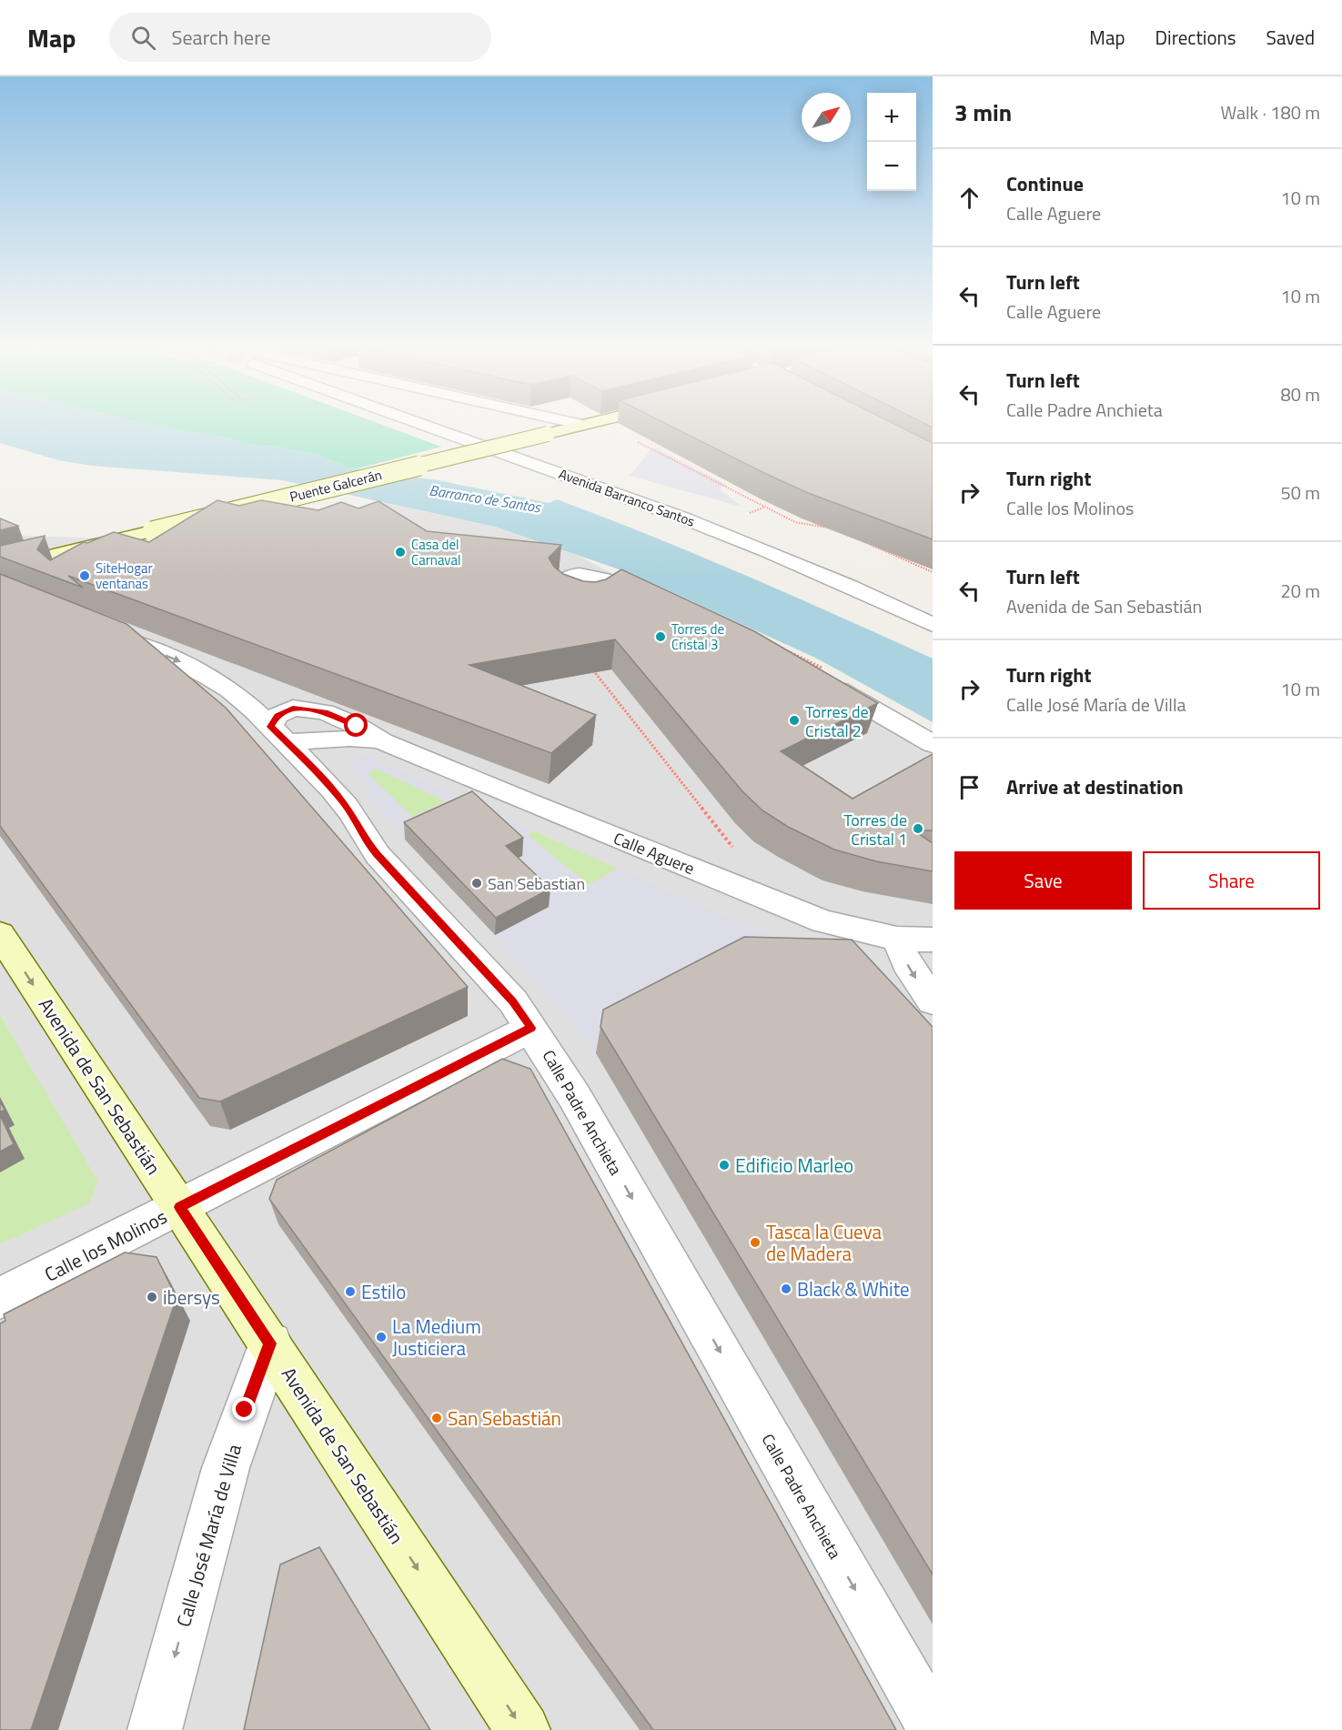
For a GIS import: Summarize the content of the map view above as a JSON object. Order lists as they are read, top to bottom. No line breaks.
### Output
{"streets":{"main road":["Puente Galcerán","Avenida de San Sebastián"],"street":["Avenida Barranco Santos","Calle Aguere","Calle Padre Anchieta","Calle los Molinos","Calle José María de Villa"]},"crossings":[["Calle Aguere","Calle Padre Anchieta"],["Avenida de San Sebastián","Calle los Molinos"],["Avenida de San Sebastián","Calle José María de Villa"],["Calle Padre Anchieta","Calle los Molinos"]],"one_way":["Avenida de San Sebastián","Calle Padre Anchieta","Calle José María de Villa"],"water":["Barranco de Santos"],"places":["Casa del Carnaval","SiteHogar ventanas","Torres de Cristal 3","Torres de Cristal 2","Torres de Cristal 1","San Sebastian","Edificio Marleo","Tasca la Cueva de Madera","Black & White","Estilo","ibersys","La Medium Justiciera","San Sebastián"],"north":"top right","page":{"header":"Map","search":"Search here","nav":["Map","Directions","Saved"],"heading":["3 min","Walk · 180 m"],"map_buttons":["+","−"],"list":[["Continue","Calle Aguere","10 m"],["Turn left","Calle Aguere","10 m"],["Turn left","Calle Padre Anchieta","80 m"],["Turn right","Calle los Molinos","50 m"],["Turn left","Avenida de San Sebastián","20 m"],["Turn right","Calle José María de Villa","10 m"],"Arrive at destination"],"buttons":["Save","Share"]}}
